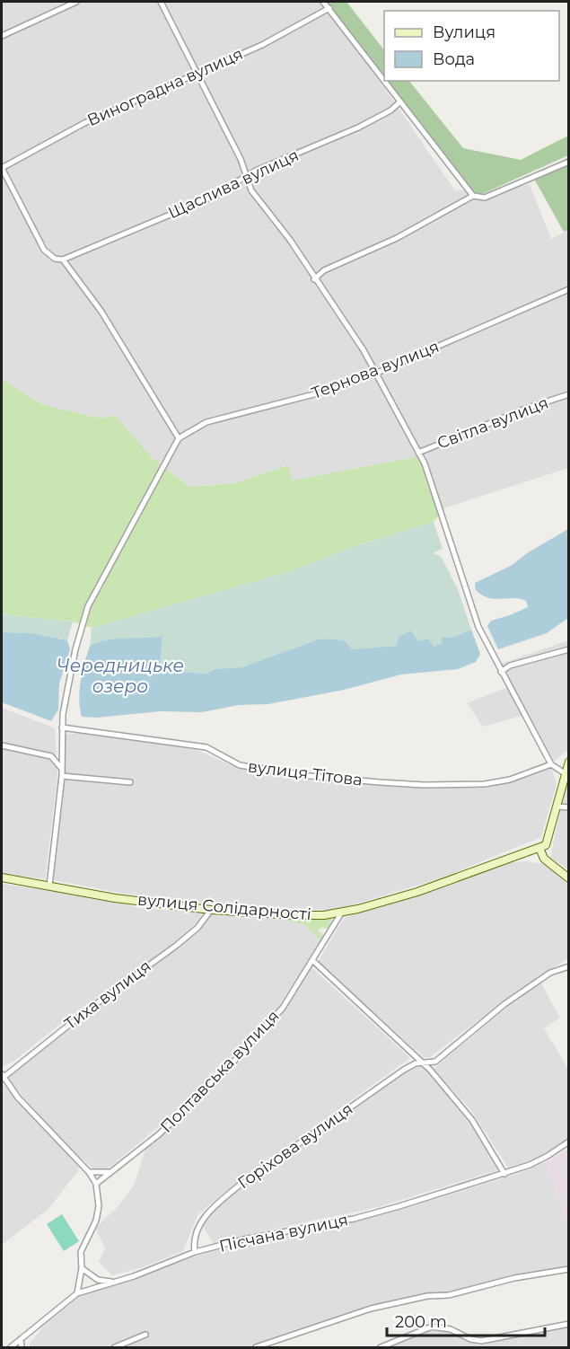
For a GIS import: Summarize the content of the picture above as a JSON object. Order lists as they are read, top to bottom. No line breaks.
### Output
{"streets":{"main road":["вулиця Солідарності"],"street":["Виноградна вулиця","Щаслива вулиця","Тернова вулиця","Світла вулиця","вулиця Тітова","Тиха вулиця","Полтавська вулиця","Горіхова вулиця","Пісчана вулиця"]},"crossings":[["Виноградна вулиця","Щаслива вулиця"],["вулиця Солідарності","Тиха вулиця"],["вулиця Солідарності","Полтавська вулиця"],["Горіхова вулиця","Пісчана вулиця"]],"water":["Чередницьке озеро"],"legend":["Вулиця","Вода"],"scale_bar":"200 m"}
